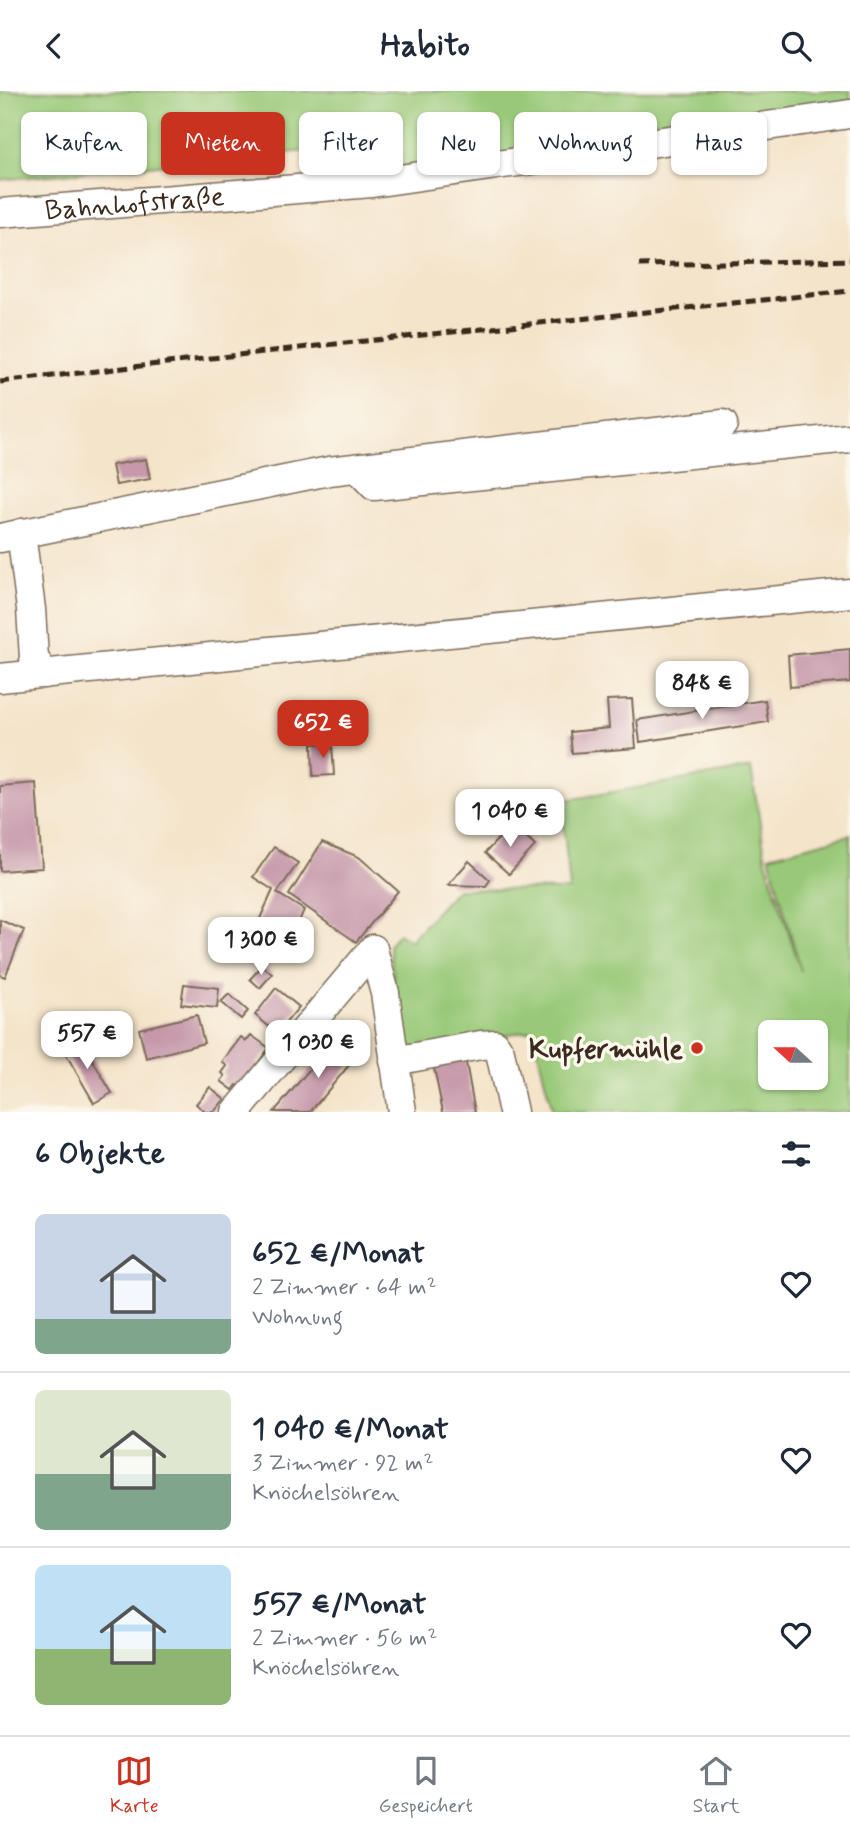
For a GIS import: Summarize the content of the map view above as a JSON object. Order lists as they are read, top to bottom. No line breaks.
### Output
{"streets":{"street":["Bahnhofstraße"]},"places":["Kupfermühle"],"north":"left","page":{"header":"Habito","chip":["Kaufen","Mieten","Filter","Neu","Wohnung","Haus"],"price":["848 €","652 €","1 040 €","1 300 €","557 €","1 030 €"],"heading":"6 Objekte","list":[{"name":"652 €/Monat","note":"2 Zimmer · 64 m² · Wohnung"},{"name":"1 040 €/Monat","note":"3 Zimmer · 92 m² · Knöchelsöhren"},{"name":"557 €/Monat","note":"2 Zimmer · 56 m² · Knöchelsöhren"}],"tabs":["Karte","Gespeichert","Start"]}}
